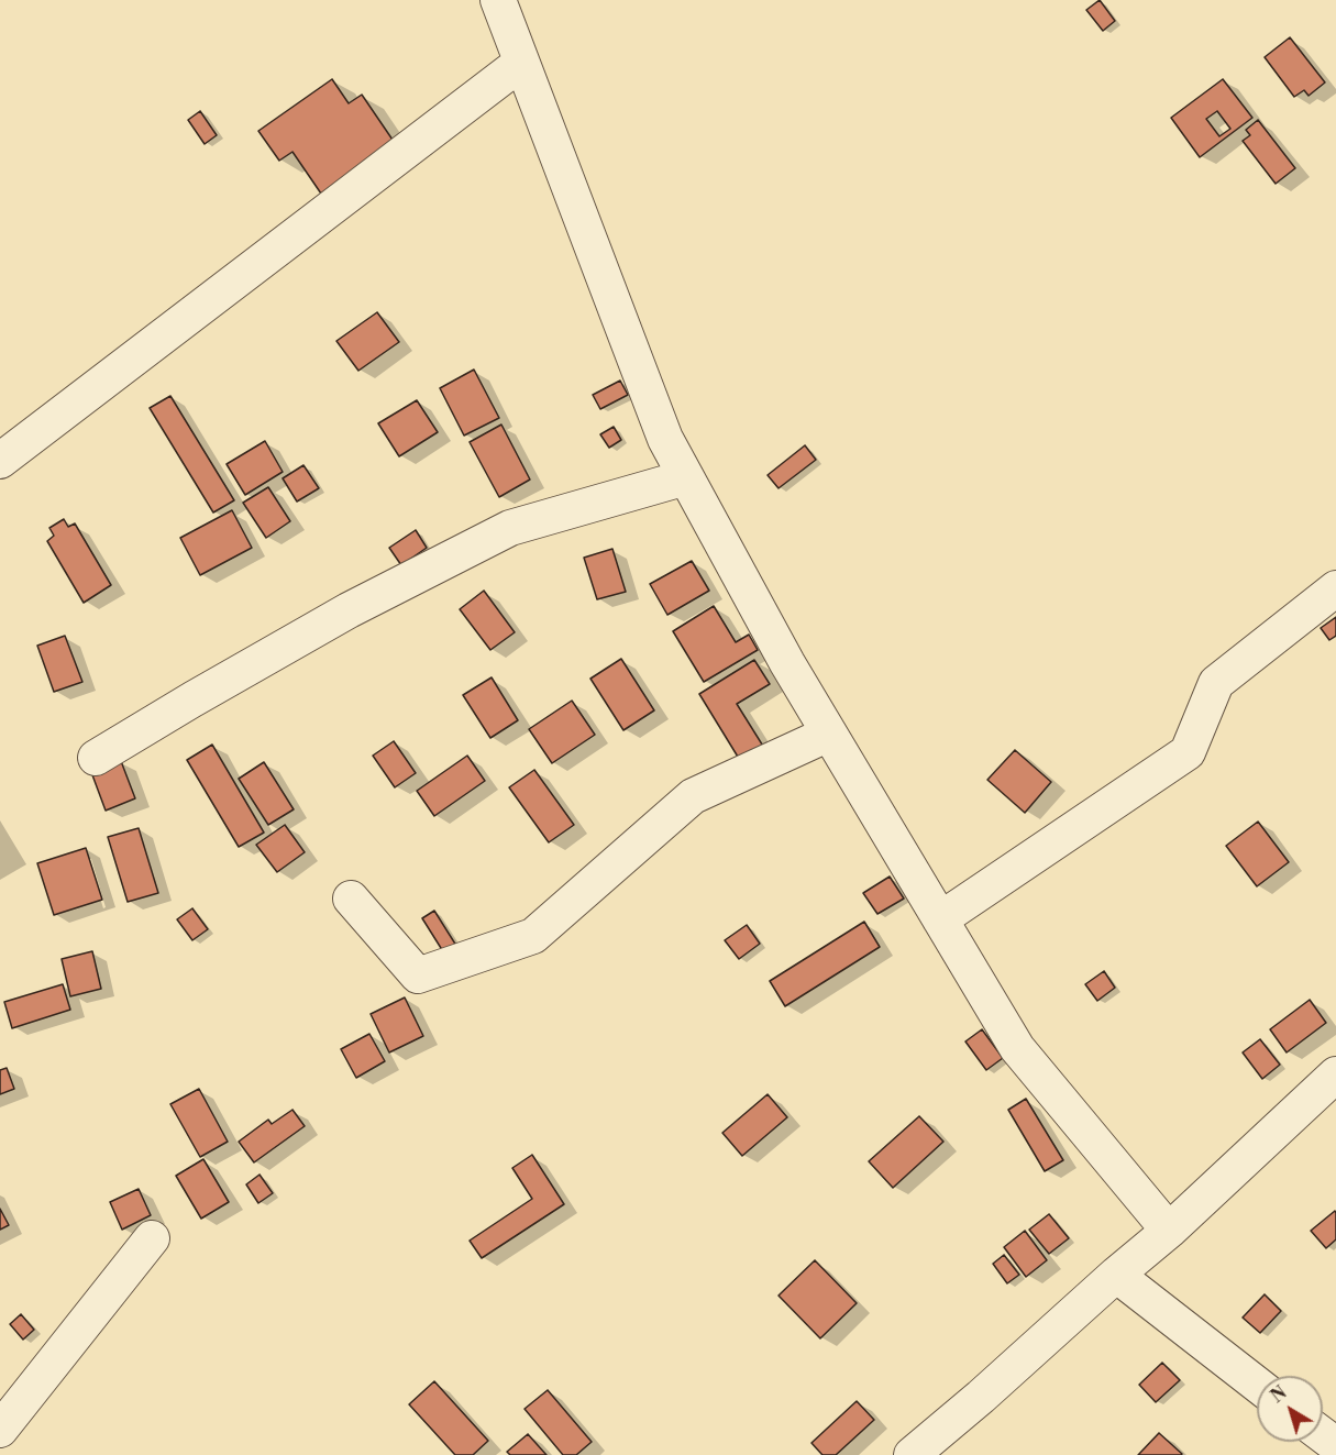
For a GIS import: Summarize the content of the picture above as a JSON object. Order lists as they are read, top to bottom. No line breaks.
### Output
{"north":"top left"}
